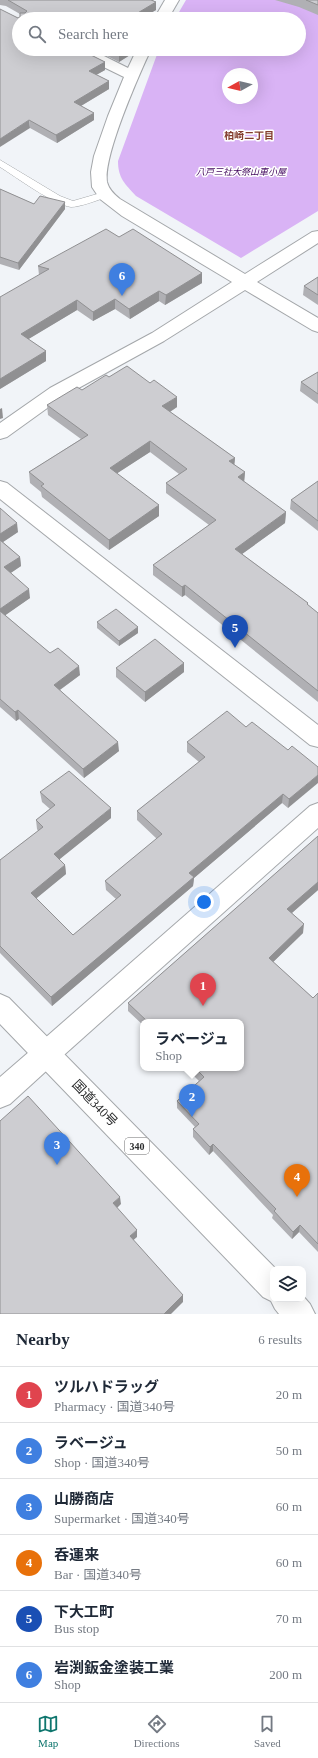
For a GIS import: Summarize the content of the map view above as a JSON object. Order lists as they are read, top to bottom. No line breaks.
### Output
{"streets":{"main road":["国道340号","340"]},"districts":["柏崎二丁目"],"parks":["八戸三社大祭山車小屋"],"north":"left","page":{"search":"Search here","pins":["6","5","1","2","3","4"],"popup":["ラベージュ","Shop"],"heading":["Nearby","6 results"],"list":[{"mark":"1","name":"ツルハドラッグ","note":"Pharmacy · 国道340号","value":"20 m"},{"mark":"2","name":"ラベージュ","note":"Shop · 国道340号","value":"50 m"},{"mark":"3","name":"山勝商店","note":"Supermarket · 国道340号","value":"60 m"},{"mark":"4","name":"呑運来","note":"Bar · 国道340号","value":"60 m"},{"mark":"5","name":"下大工町","note":"Bus stop","value":"70 m"},{"mark":"6","name":"岩渕鈑金塗装工業","note":"Shop","value":"200 m"}],"nav":["Map","Directions","Saved"]}}
